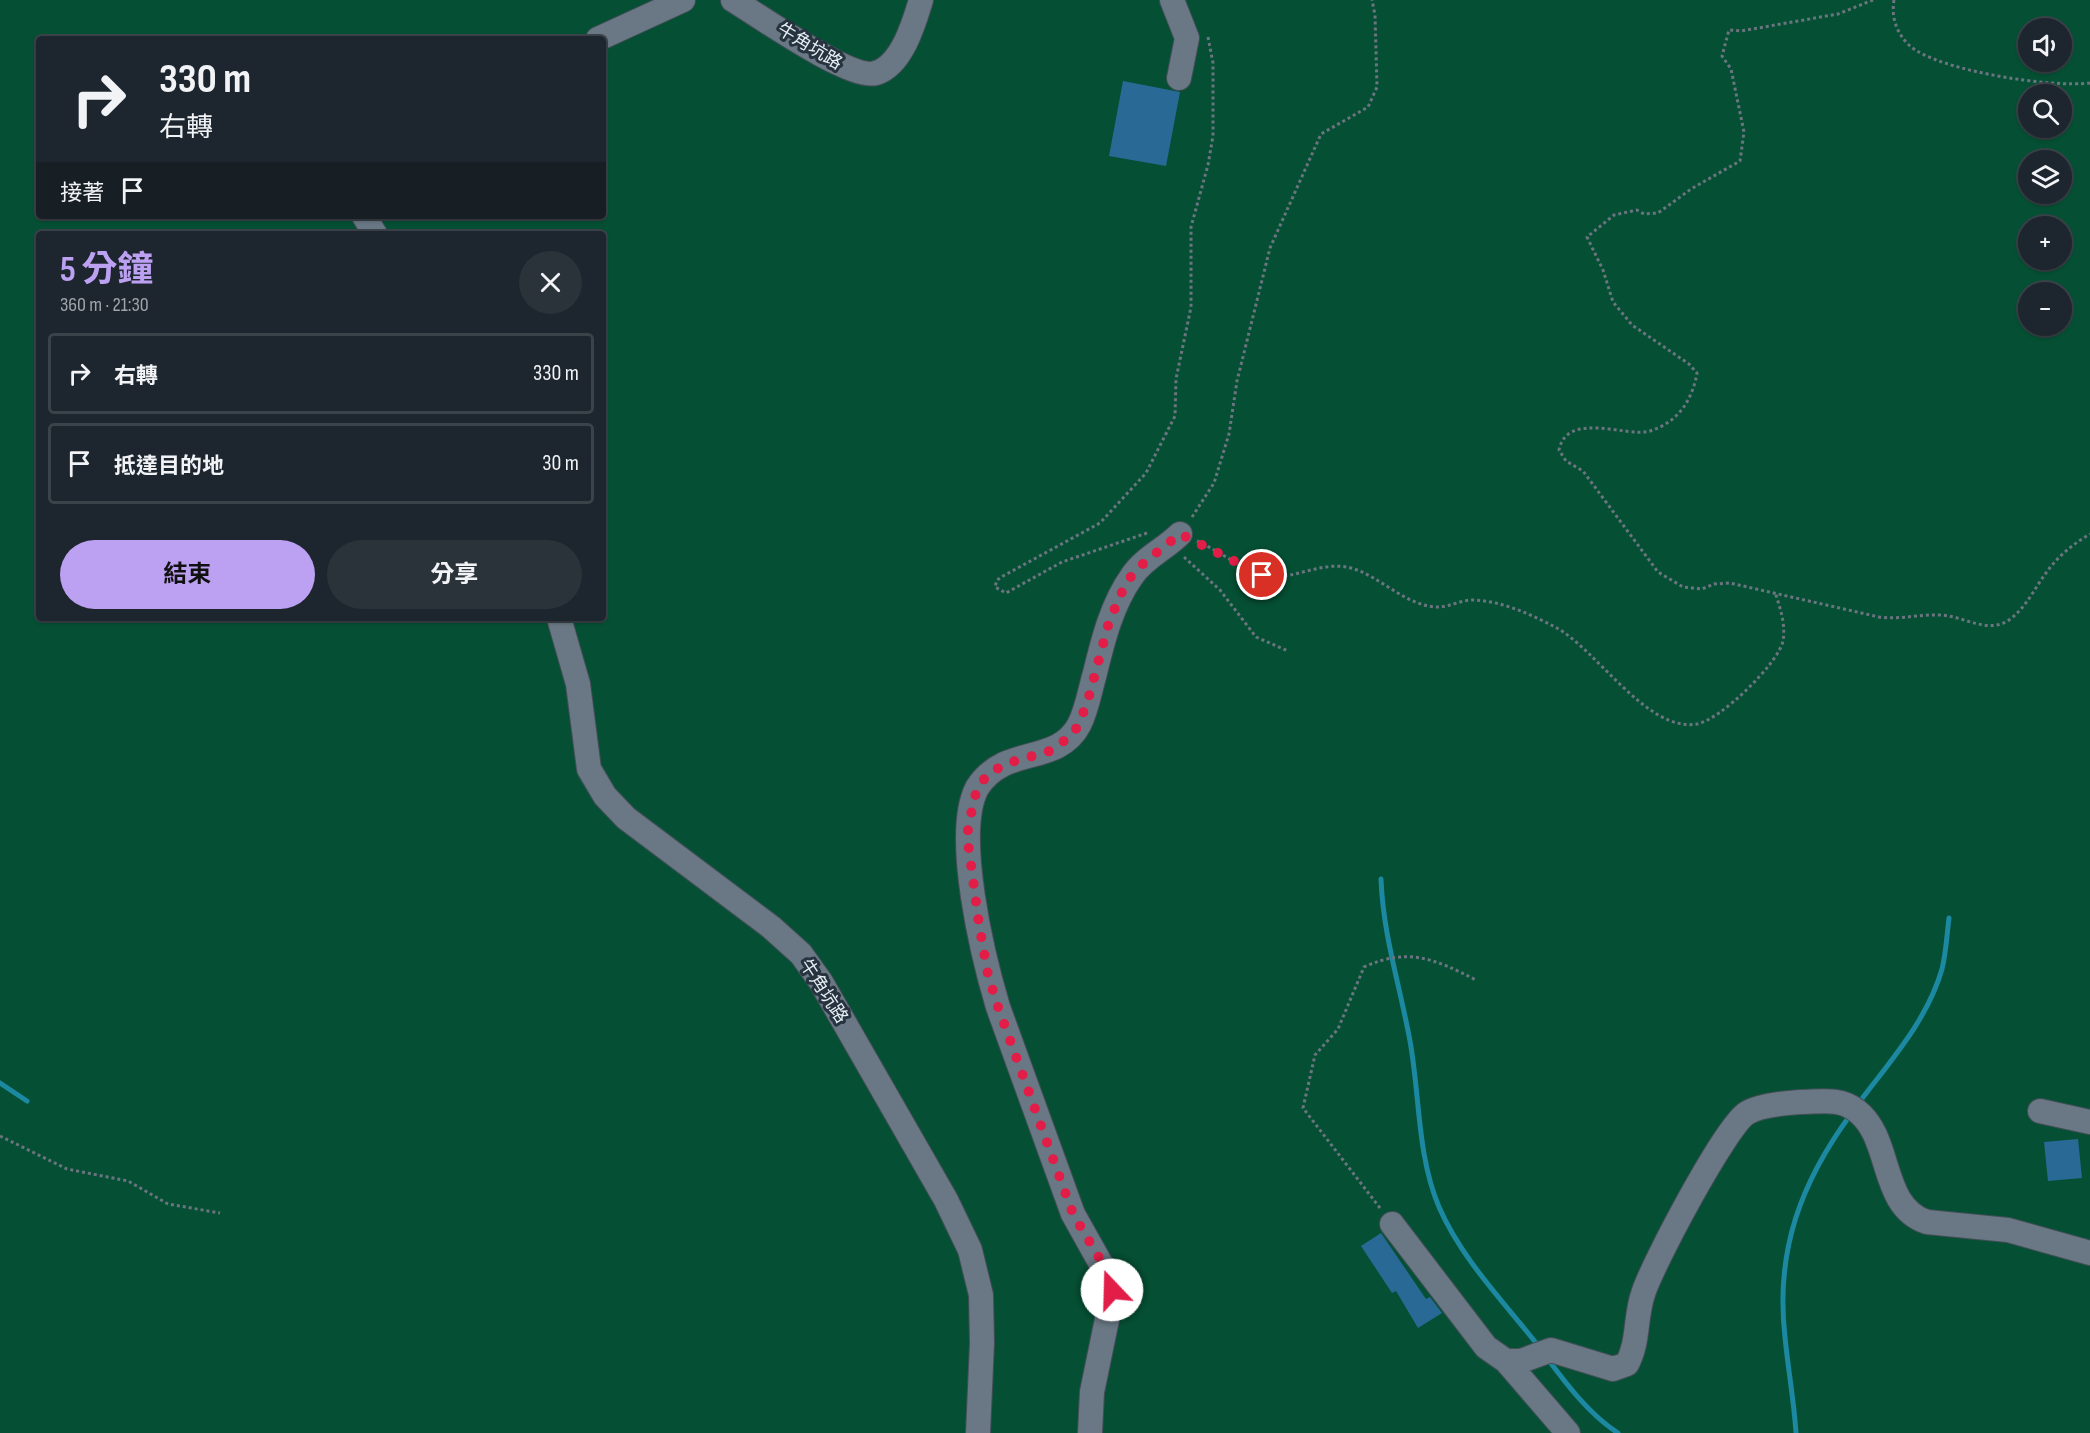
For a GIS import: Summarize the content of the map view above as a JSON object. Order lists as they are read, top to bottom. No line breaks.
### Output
{"streets":{"street":["牛角坑路"]},"page":{"map_buttons":["+","−"],"turn":["330 m","右轉"],"then":"接著","heading":["5 分鐘","360 m · 21:30"],"list":[{"name":"右轉","value":"330 m"},{"name":"抵達目的地","value":"30 m"}],"buttons":["結束","分享"]}}
